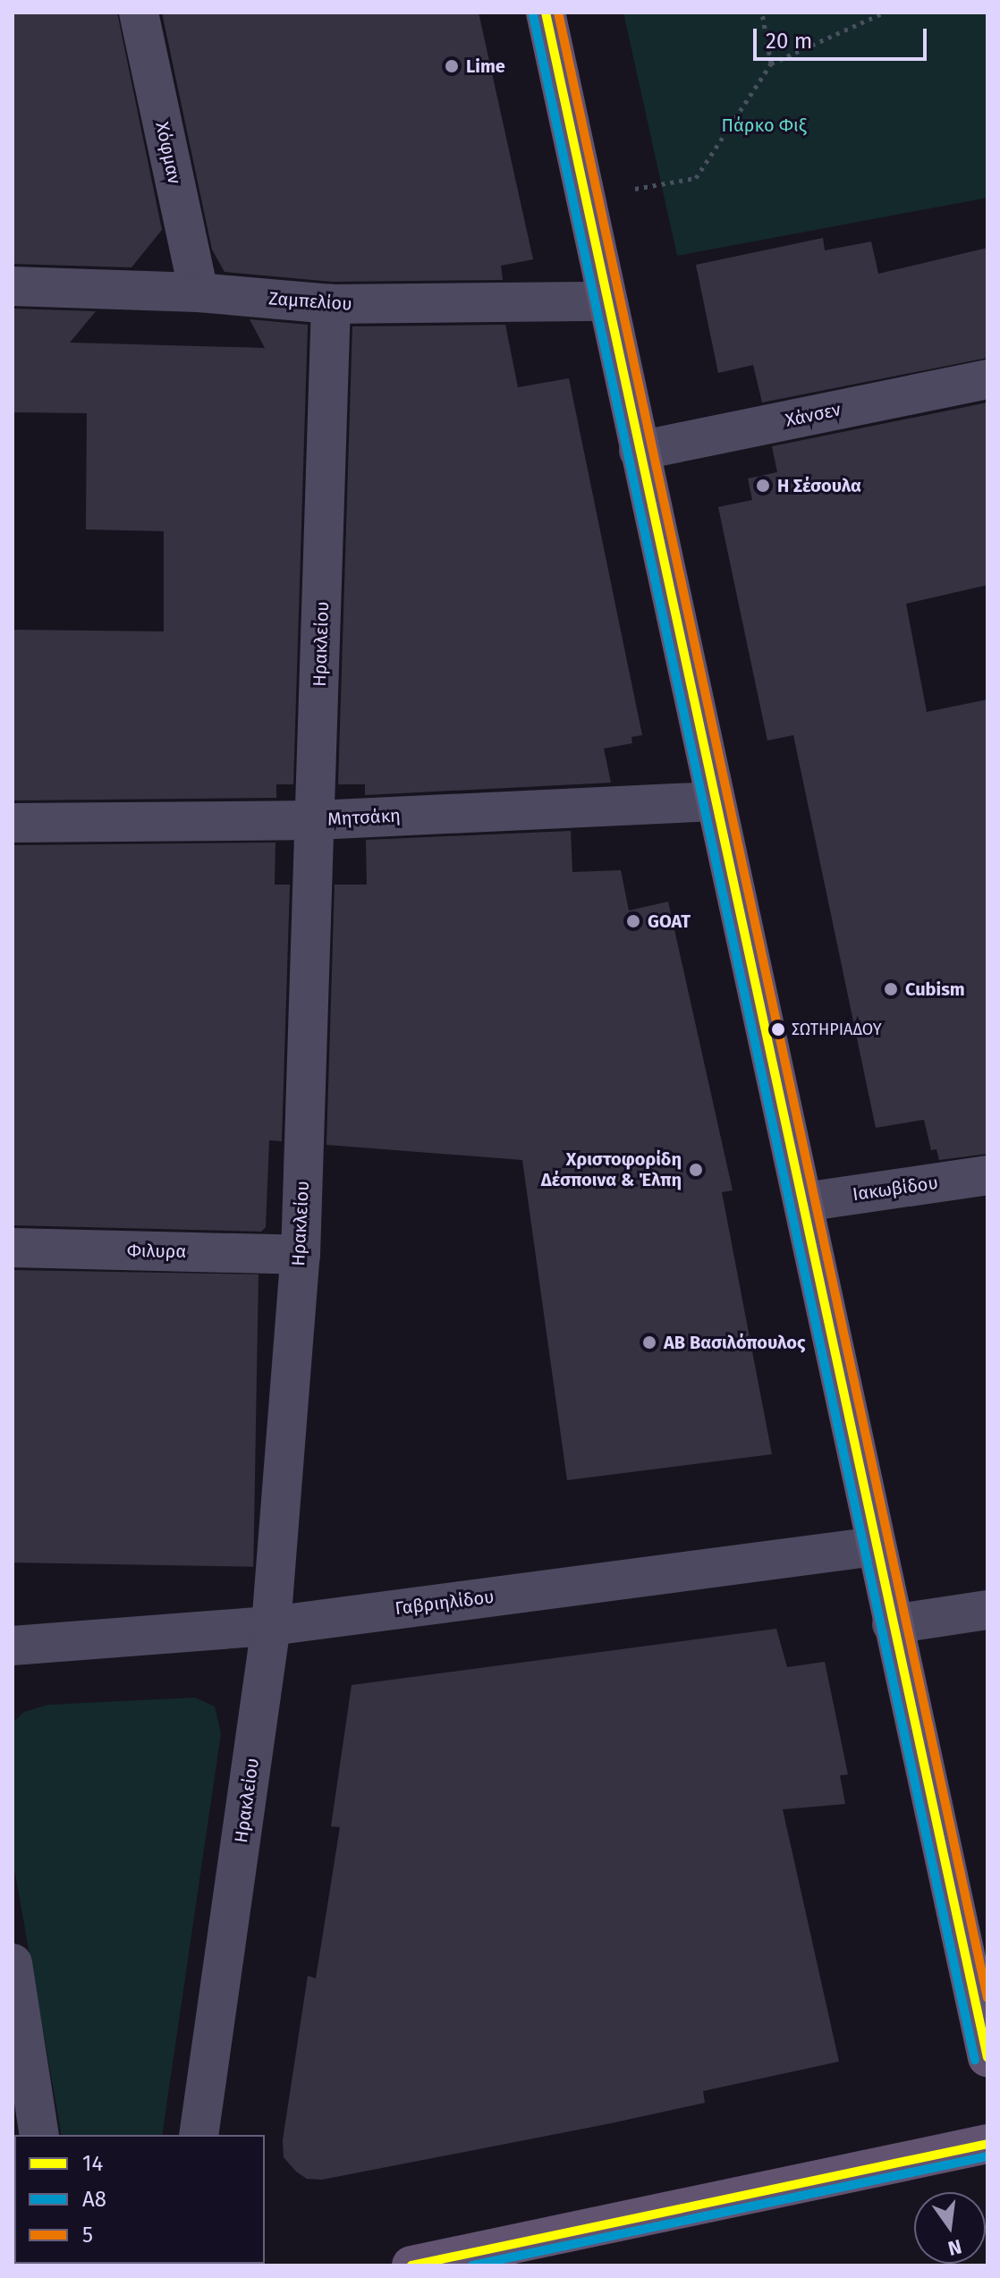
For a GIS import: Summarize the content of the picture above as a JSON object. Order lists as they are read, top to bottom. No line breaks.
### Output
{"streets":{"street":["Χόφμαν","Ζαμπελίου","Χάνσεν","Ηρακλείου","Μητσάκη","Ιακωβίδου","Φιλυρα","Γαβριηλίδου"]},"crossings":[["Χόφμαν","Ζαμπελίου"],["Ζαμπελίου","Ηρακλείου"],["Ηρακλείου","Μητσάκη"],["Ηρακλείου","Φιλυρα"],["Ηρακλείου","Γαβριηλίδου"]],"parks":["Πάρκο Φιξ"],"places":["Lime","Η Σέσουλα","GOAT","Cubism","ΣΩΤΗΡΙΑΔΟΥ","Χριστοφορίδη Δέσποινα & Έλπη","ΑΒ Βασιλόπουλος"],"lines":["transit line 14","transit line 5","transit line A8"],"legend":["14","A8","5"],"scale_bar":"20 m","north":"bottom"}
